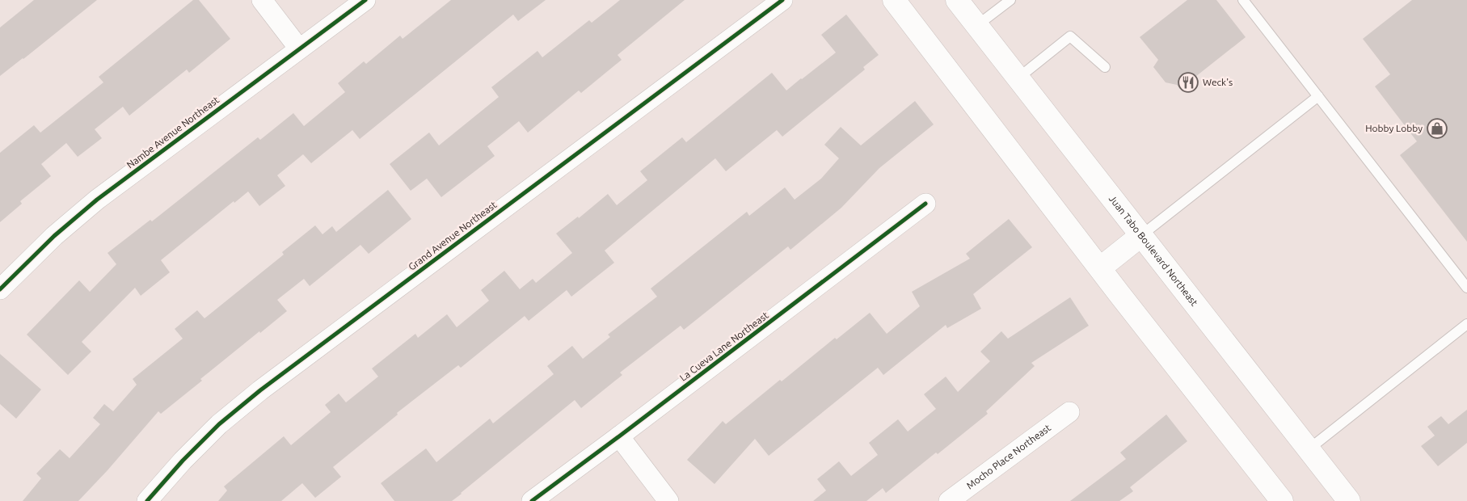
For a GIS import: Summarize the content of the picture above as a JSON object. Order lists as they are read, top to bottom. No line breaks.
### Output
{"streets":{"main road":["Juan Tabo Boulevard Northeast"],"street":["Nambe Avenue Northeast","Grand Avenue Northeast","La Cueva Lane Northeast","Mocho Place Northeast"]},"places":{"restaurant":["Weck's"],"shop":["Hobby Lobby"]}}
